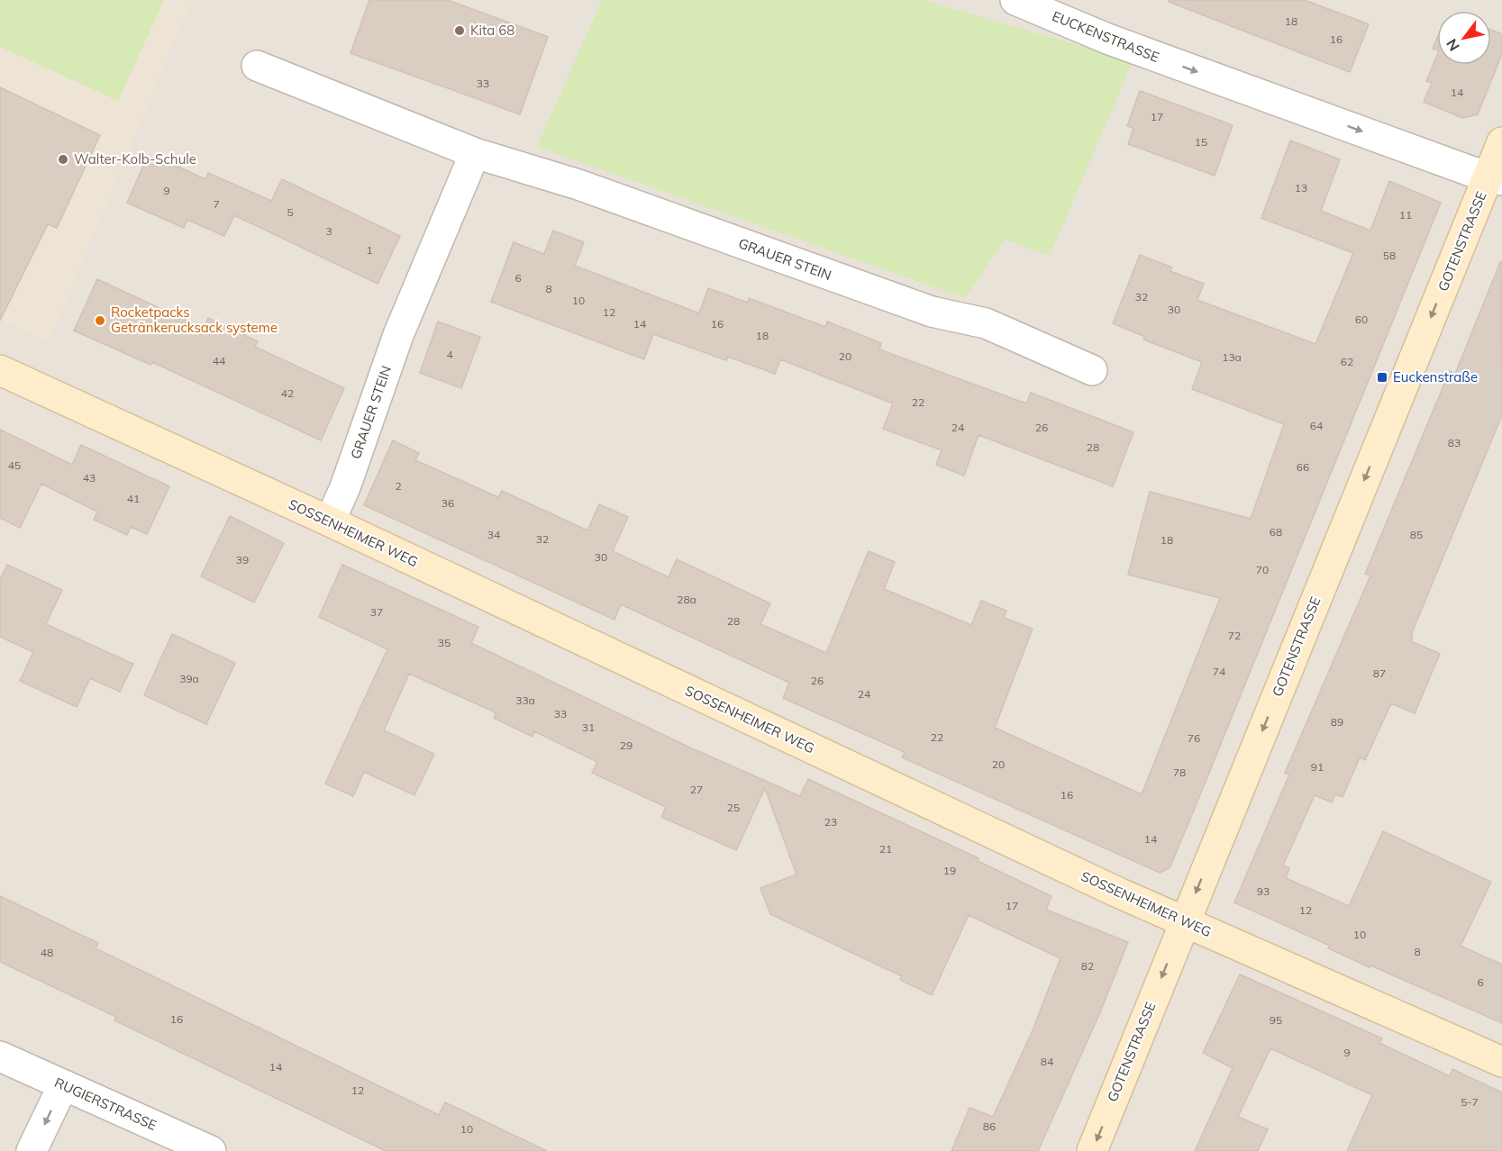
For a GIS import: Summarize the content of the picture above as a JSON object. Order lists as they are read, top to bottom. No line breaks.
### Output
{"streets":{"street":["EUCKENSTRASSE","GOTENSTRASSE","GRAUER STEIN","SOSSENHEIMER WEG","RUGIERSTRASSE"]},"crossings":[["EUCKENSTRASSE","GOTENSTRASSE"],["GOTENSTRASSE","SOSSENHEIMER WEG"],["GRAUER STEIN","SOSSENHEIMER WEG"]],"one_way":["EUCKENSTRASSE","GOTENSTRASSE"],"places":{"other":["Kita 68","Walter-Kolb-Schule","Rocketpacks Getränkerucksack systeme"],"transit":["Euckenstraße"]},"house_numbers":["18","16","33","14","17","15","13","9","7","5","11","3","1","58","6","8","32","10","30","12","60","14","16","18","4","20","13a","44","62","42","22","64","24","26","83","28","45","66","43","2","41","36","68","34","85","32","18","30","39","70","28a","37","28","72","35","74","87","39a","26","24","33a","33","89","31","22","76","29","20","91","78","27","16","25","23","14","21","19","93","17","12","10","8","48","82","6","16","95","9","84","14","12","5-7","86","10"],"north":"bottom left"}
